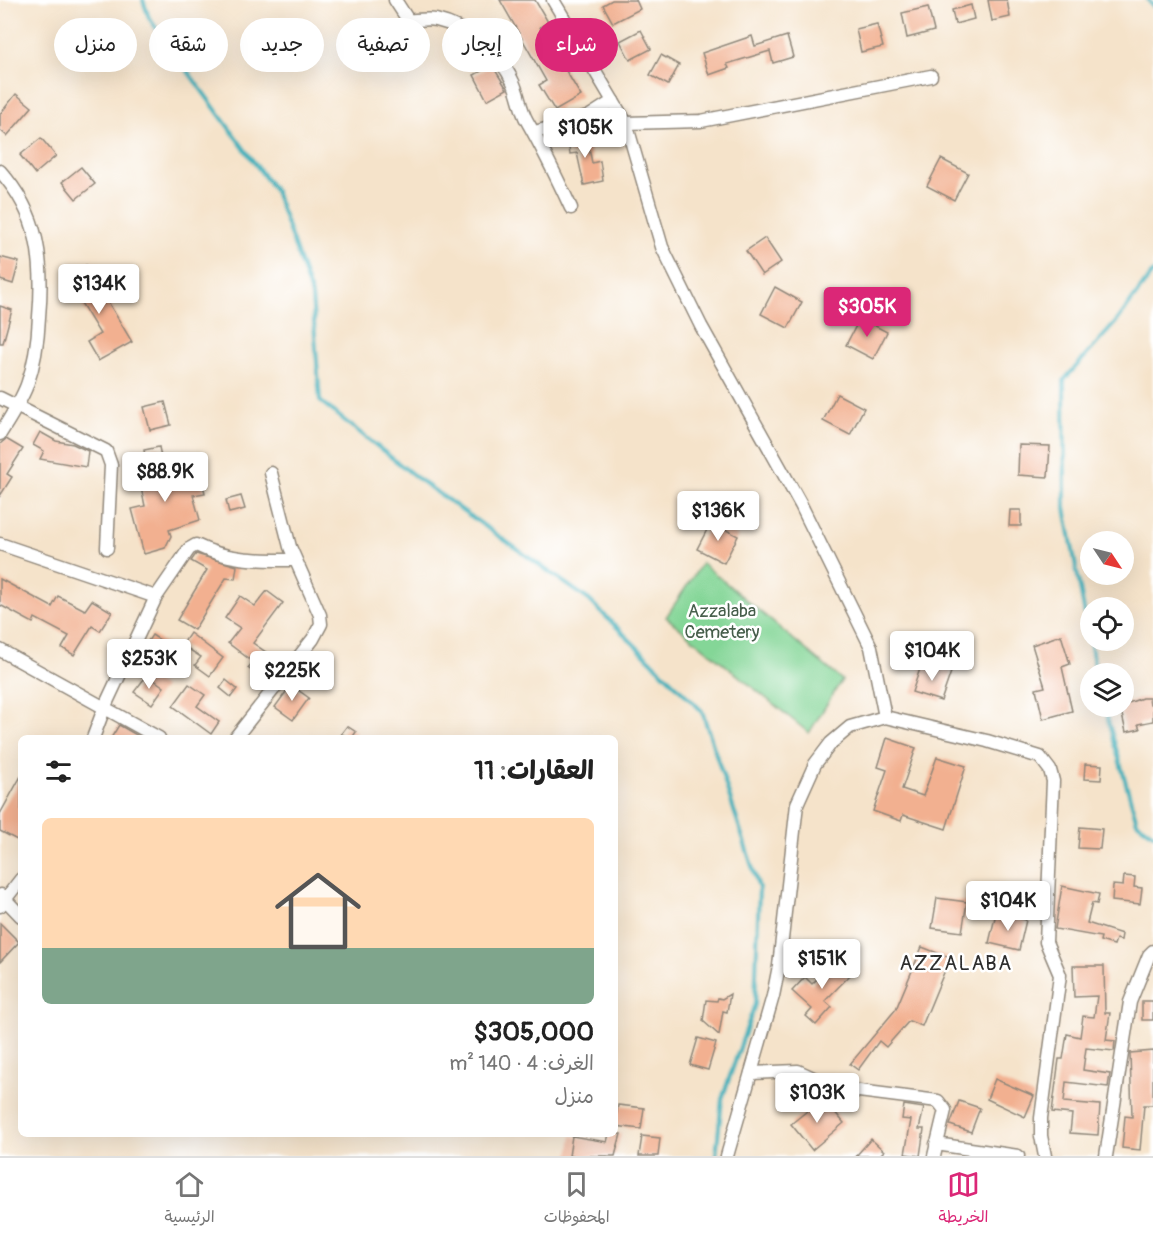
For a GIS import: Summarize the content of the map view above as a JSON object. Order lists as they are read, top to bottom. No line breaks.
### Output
{"districts":["AZZALABA"],"parks":["Azzalaba Cemetery"],"north":"bottom right","page":{"chip":["شراء","إيجار","تصفية","جديد","شقة","منزل"],"price":["$105K","$134K","$305K","$88.9K","$136K","$104K","$253K","$225K","$104K","$151K","$103K"],"heading":"العقارات: 11","list":[{"name":"$305,000","note":"الغرف: 4 · 140 m² · منزل"}],"tabs":["الخريطة","المحفوظات","الرئيسية"]}}
